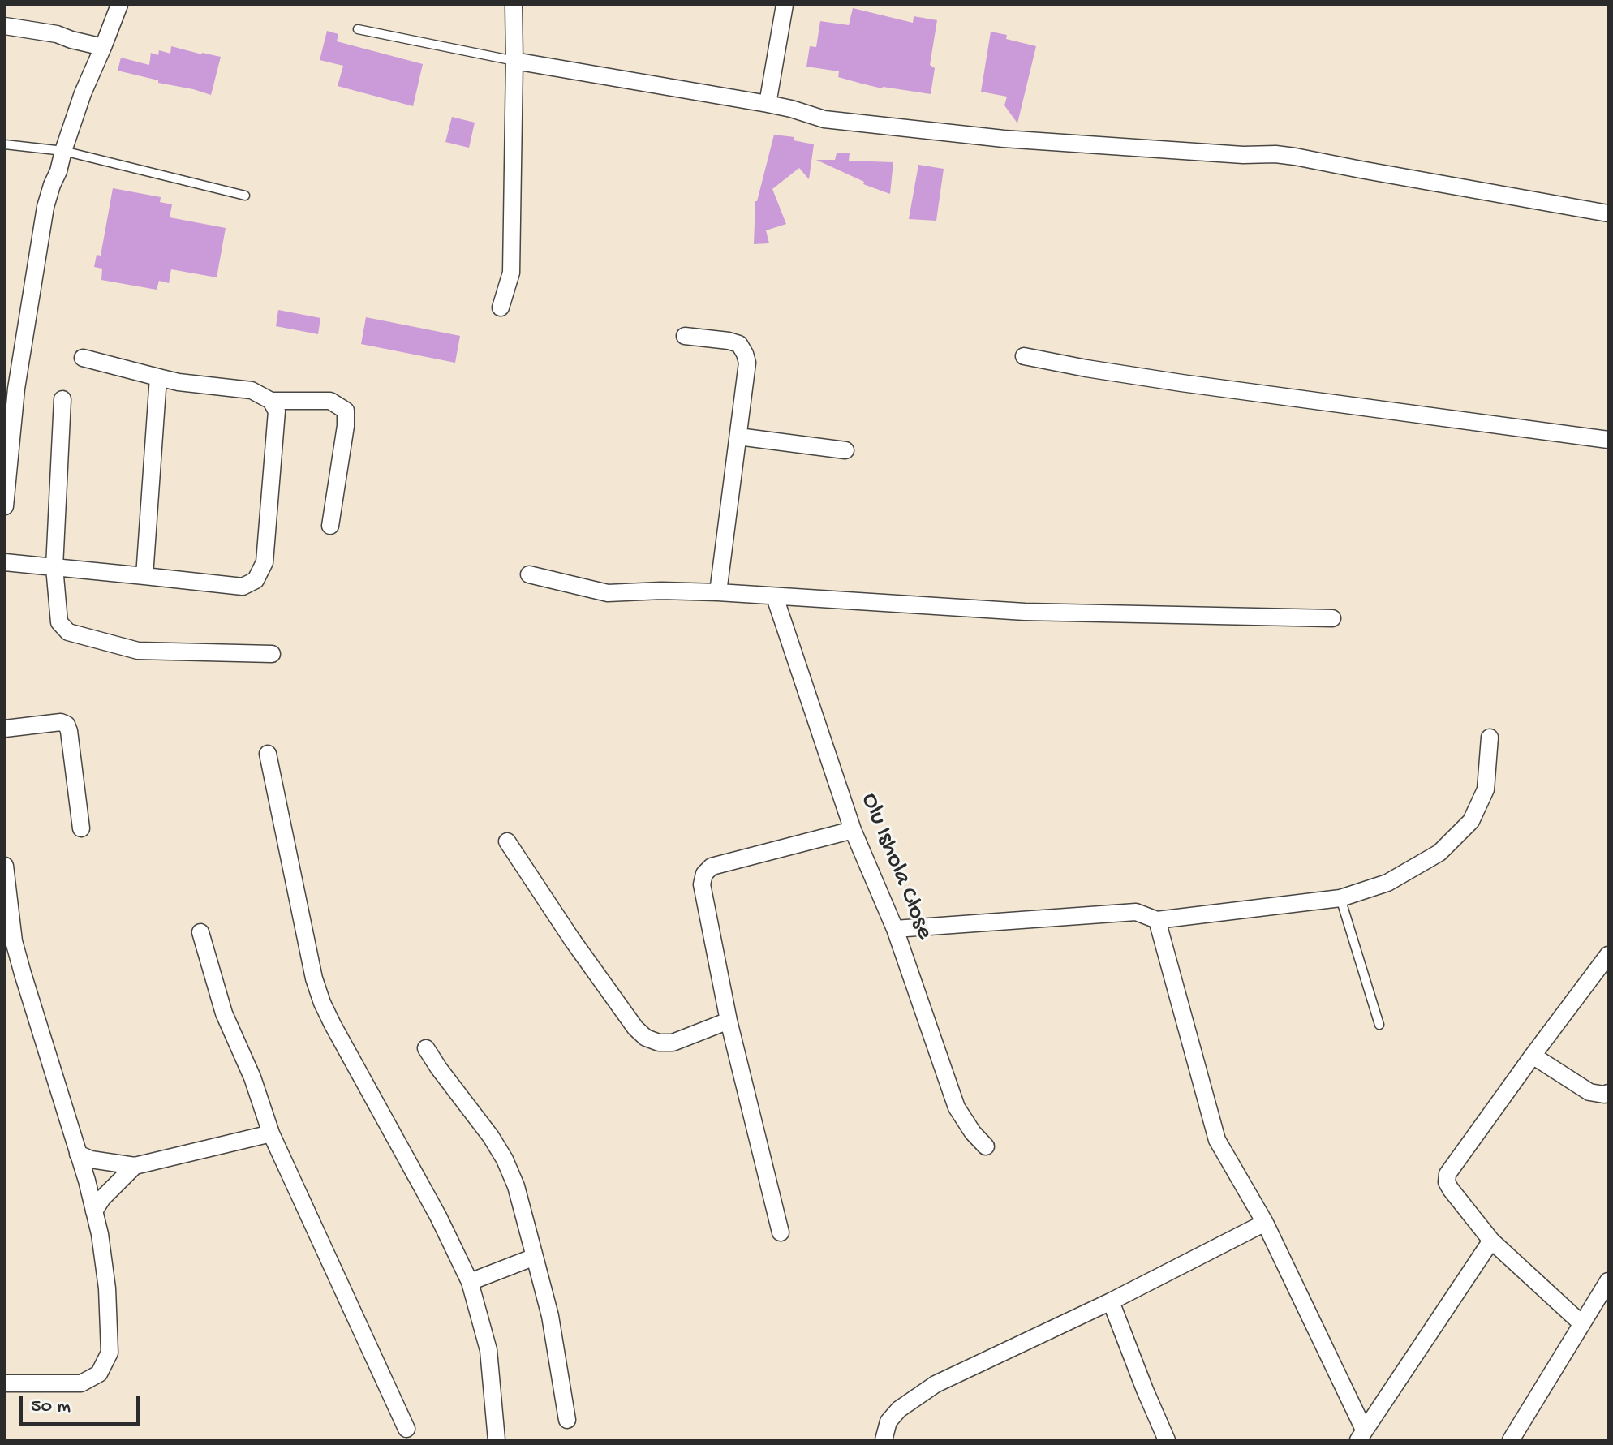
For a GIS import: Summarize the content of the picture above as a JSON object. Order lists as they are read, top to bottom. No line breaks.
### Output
{"streets":{"street":["Olu Ishola Close"]},"scale_bar":"50 m"}
